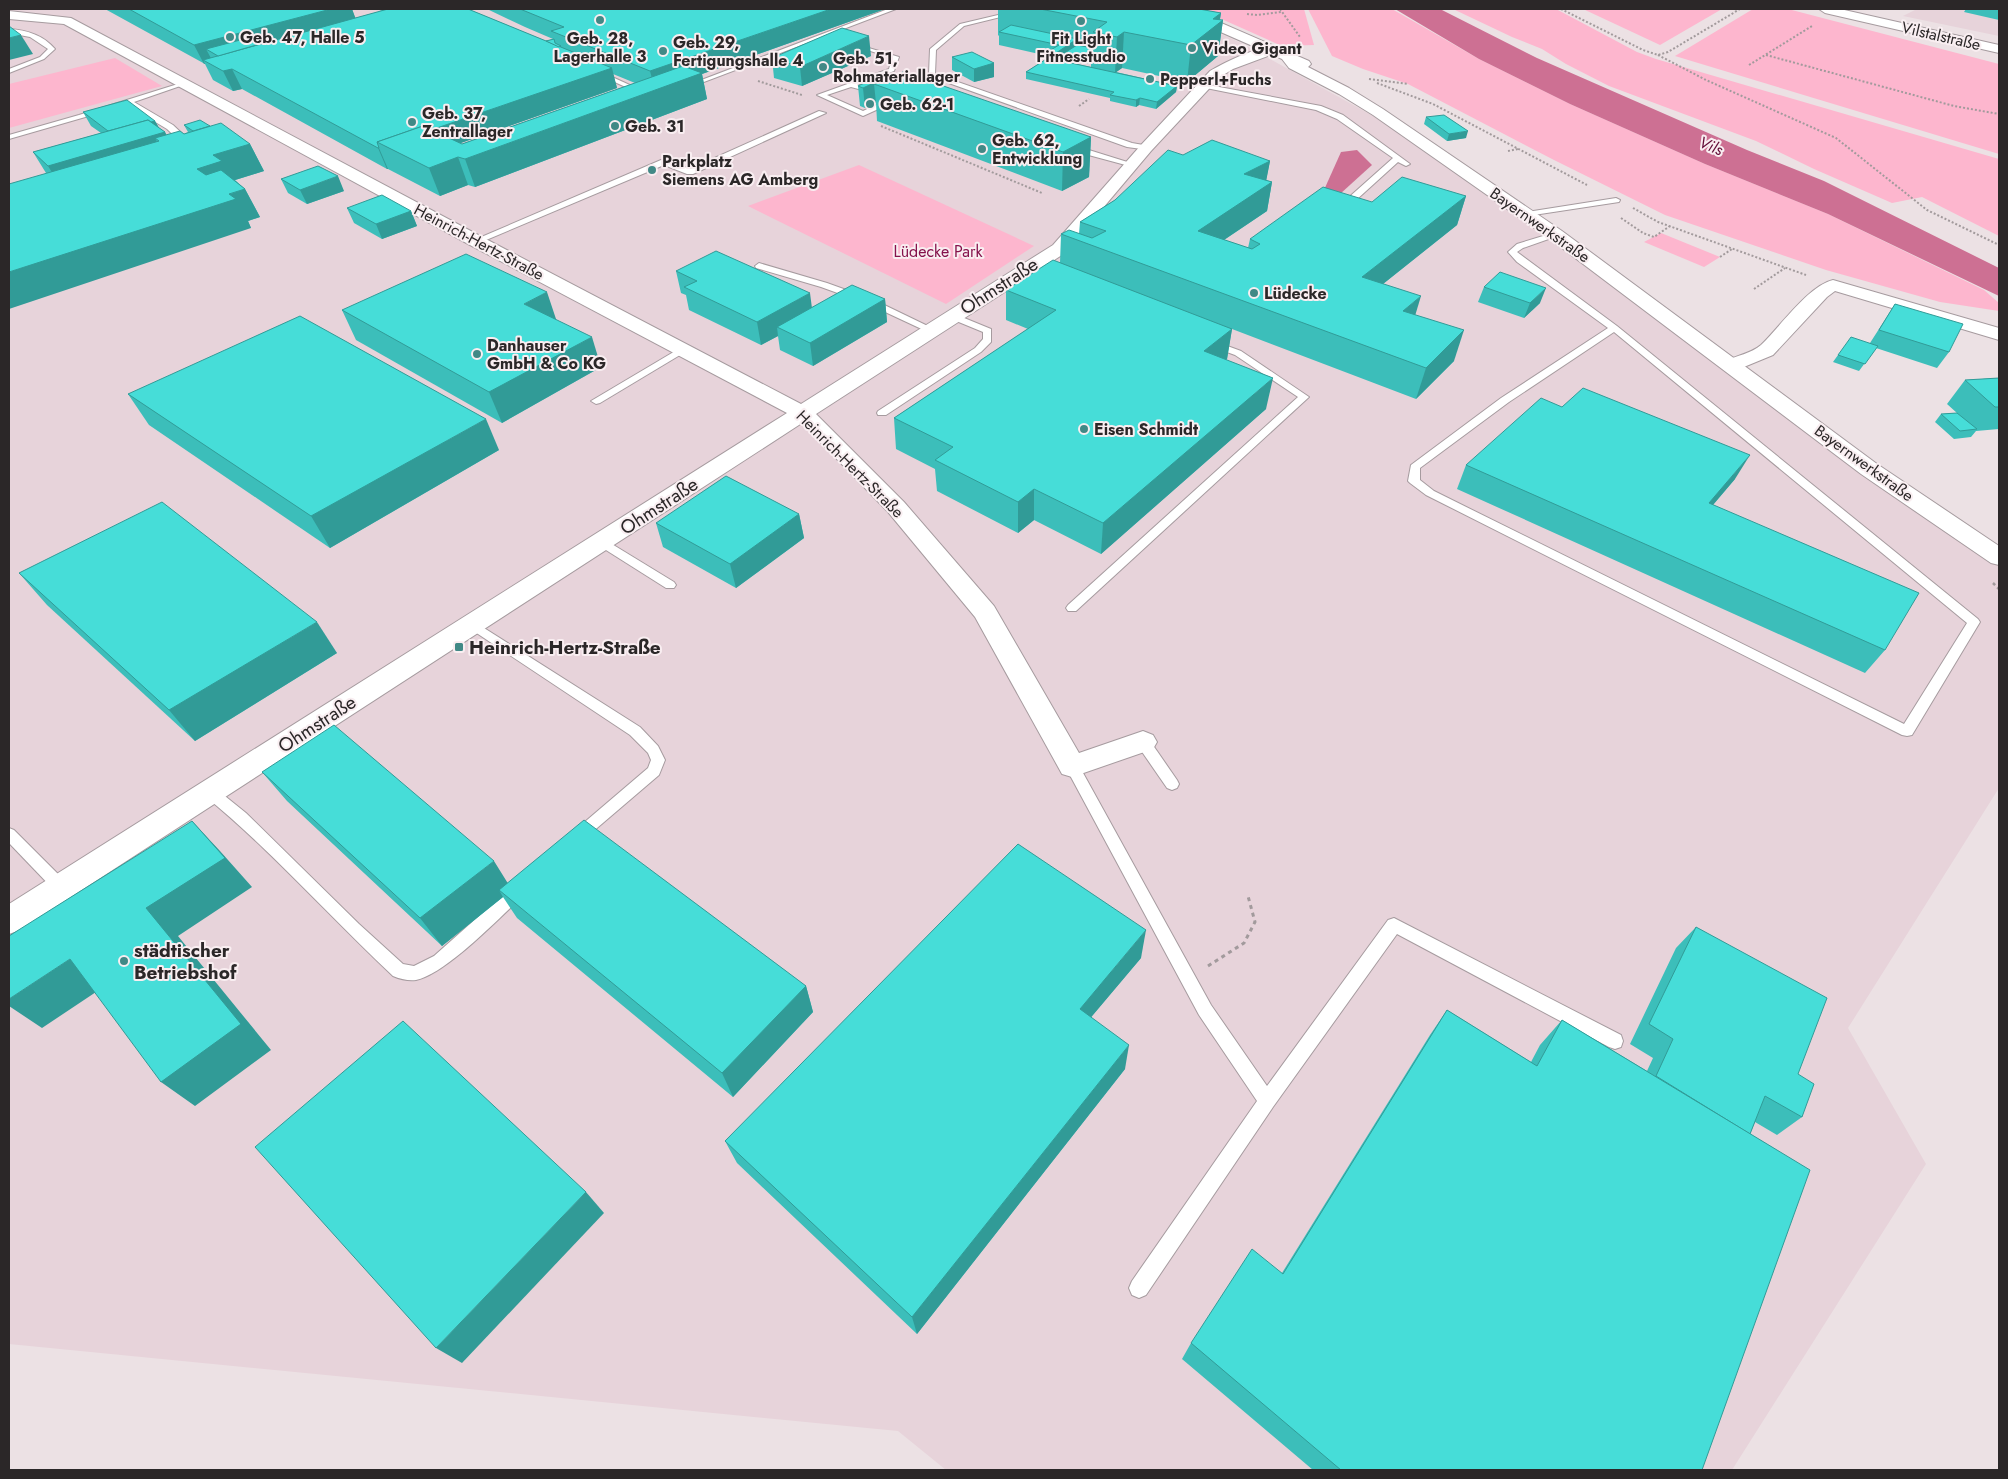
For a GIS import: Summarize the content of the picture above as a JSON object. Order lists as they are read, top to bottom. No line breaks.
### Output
{"streets":{"street":["Vilstalstraße","Bayernwerkstraße","Heinrich-Hertz-Straße","Ohmstraße"]},"crossings":[["Bayernwerkstraße","Ohmstraße"],["Heinrich-Hertz-Straße","Ohmstraße"]],"water":["Vils"],"parks":["Lüdecke Park"],"places":{"other":["Geb. 28, Lagerhalle 3","Fit Light Fitnesstudio","Geb. 47, Halle 5","Video Gigant","Geb. 29, Fertigungshalle 4","Geb. 51, Rohmateriallager","Pepperl+Fuchs","Geb. 62-1","Geb. 37, Zentrallager","Geb. 31","Geb. 62, Entwicklung","Parkplatz Siemens AG Amberg","Lüdecke","Danhauser GmbH & Co KG","Eisen Schmidt","städtischer Betriebshof"],"transit":["Heinrich-Hertz-Straße"]}}
